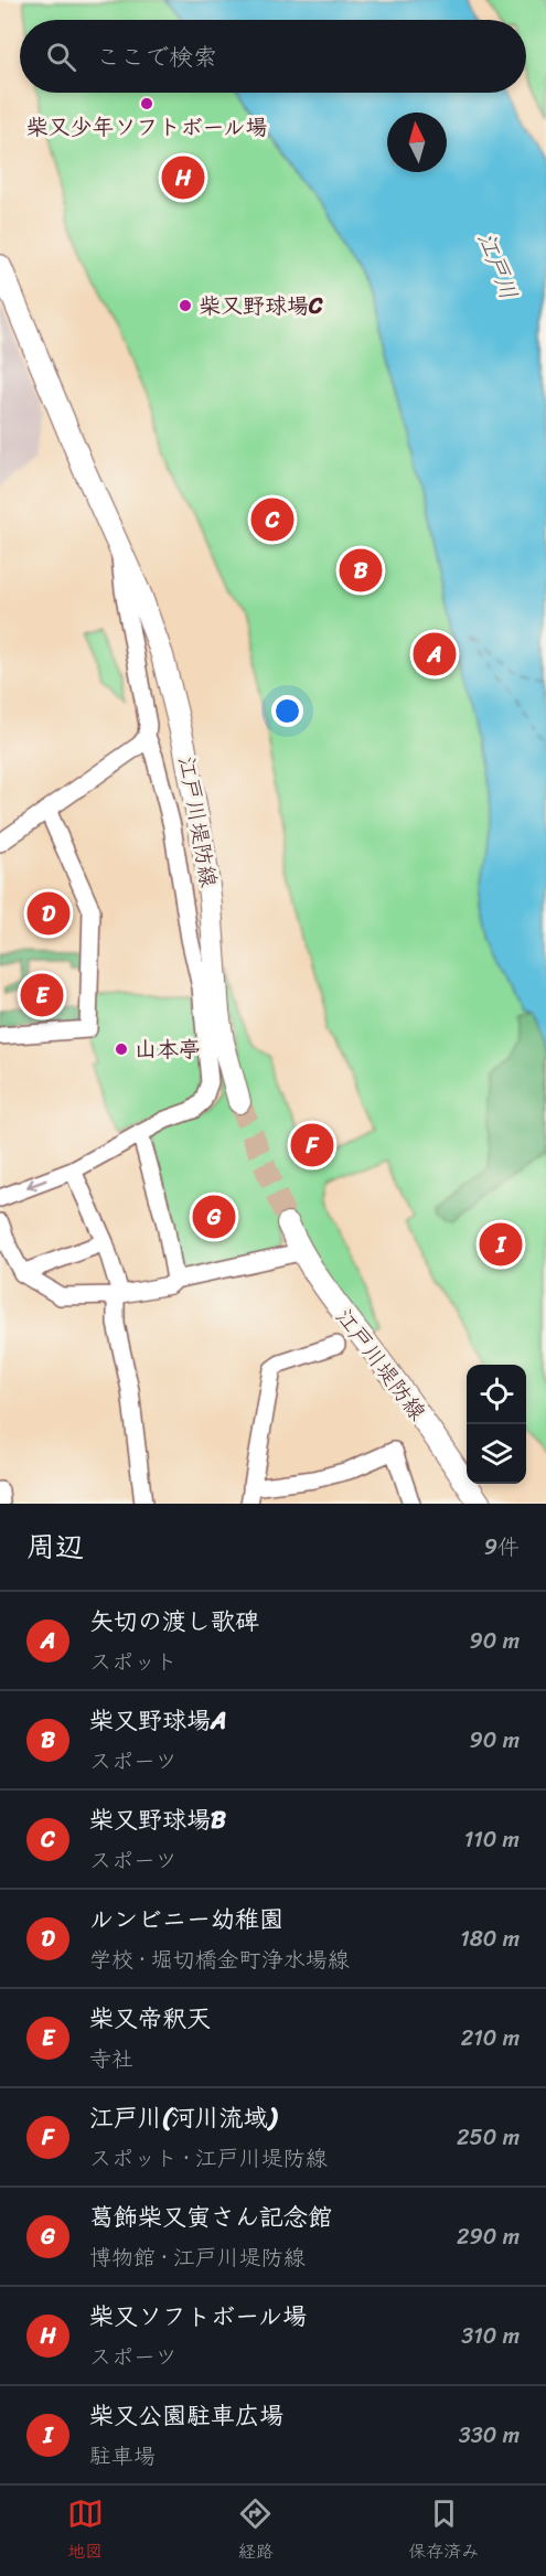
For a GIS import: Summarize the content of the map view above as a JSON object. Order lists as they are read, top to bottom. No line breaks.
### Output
{"streets":{"main road":["江戸川堤防線"]},"water":["江戸川"],"places":["柴又少年ソフトボール場","柴又野球場C","山本亭"],"north":"top","page":{"search":"ここで検索","pins":["H","C","B","A","D","E","F","G","I"],"heading":["周辺","9件"],"list":[{"mark":"A","name":"矢切の渡し歌碑","note":"スポット","value":"90 m"},{"mark":"B","name":"柴又野球場A","note":"スポーツ","value":"90 m"},{"mark":"C","name":"柴又野球場B","note":"スポーツ","value":"110 m"},{"mark":"D","name":"ルンビニー幼稚園","note":"学校 · 堀切橋金町浄水場線","value":"180 m"},{"mark":"E","name":"柴又帝釈天","note":"寺社","value":"210 m"},{"mark":"F","name":"江戸川(河川流域)","note":"スポット · 江戸川堤防線","value":"250 m"},{"mark":"G","name":"葛飾柴又寅さん記念館","note":"博物館 · 江戸川堤防線","value":"290 m"},{"mark":"H","name":"柴又ソフトボール場","note":"スポーツ","value":"310 m"},{"mark":"I","name":"柴又公園駐車広場","note":"駐車場","value":"330 m"}],"nav":["地図","経路","保存済み"]}}
